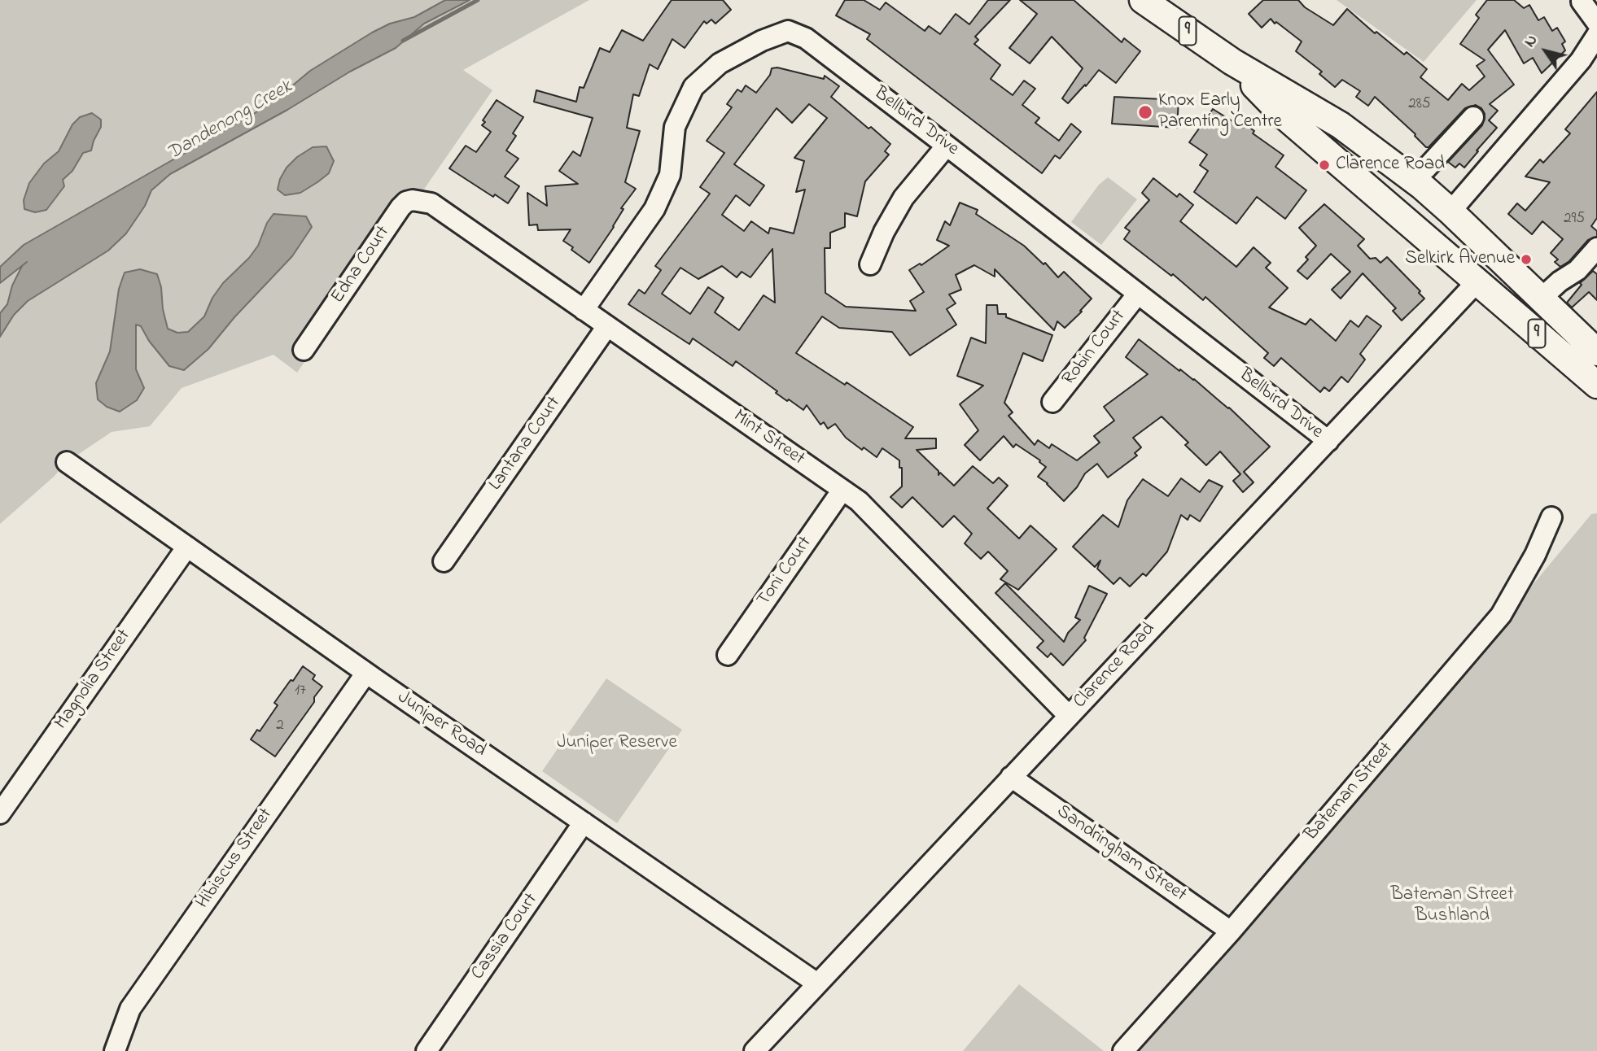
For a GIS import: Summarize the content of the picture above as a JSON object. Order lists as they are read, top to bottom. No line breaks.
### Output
{"streets":{"main road":["9"],"street":["Bellbird Drive","Edna Court","Robin Court","Mint Street","Lantana Court","Toni Court","Clarence Road","Magnolia Street","Juniper Road","Bateman Street","Sandringham Street","Hibiscus Street","Cassia Court"]},"crossings":[["9","Clarence Road"],["Bellbird Drive","Robin Court"],["Bellbird Drive","Mint Street"],["Bellbird Drive","Clarence Road"],["Edna Court","Mint Street"],["Mint Street","Lantana Court"],["Mint Street","Toni Court"],["Mint Street","Clarence Road"],["Clarence Road","Juniper Road"],["Clarence Road","Sandringham Street"],["Magnolia Street","Juniper Road"],["Juniper Road","Hibiscus Street"],["Juniper Road","Cassia Court"],["Bateman Street","Sandringham Street"]],"water":["Dandenong Creek"],"parks":["Juniper Reserve","Bateman Street Bushland"],"places":["Knox Early Parenting Centre","Clarence Road","Selkirk Avenue"],"house_numbers":["285","295","17","2"],"north":"top left"}
